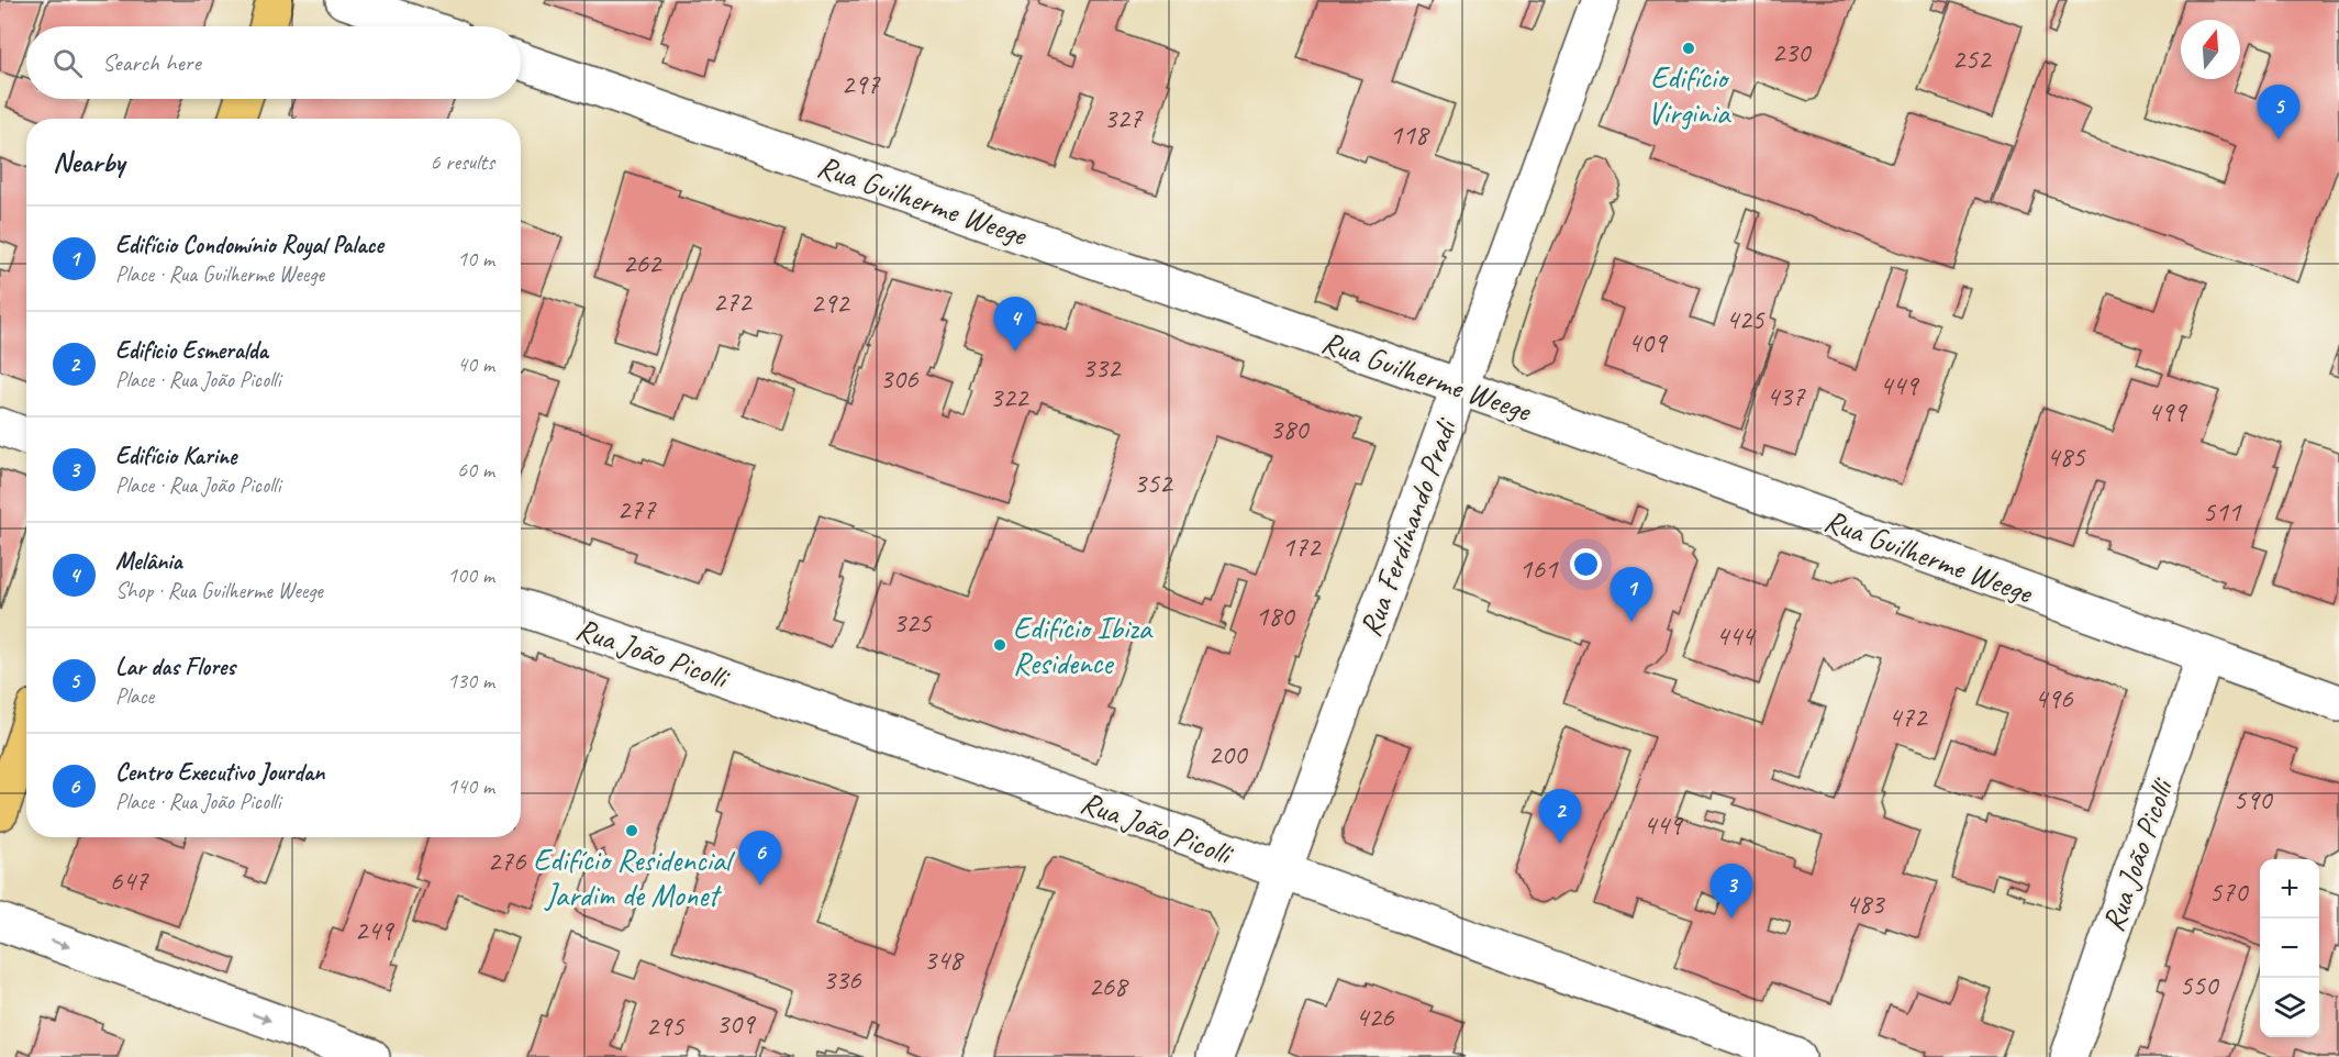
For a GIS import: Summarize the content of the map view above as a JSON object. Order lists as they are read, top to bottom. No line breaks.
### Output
{"streets":{"street":["Rua Guilherme Weege","Rua Ferdinando Pradi","Rua João Picolli"]},"crossings":[["Rua Guilherme Weege","Rua Ferdinando Pradi"],["Rua Guilherme Weege","Rua João Picolli"],["Rua Ferdinando Pradi","Rua João Picolli"]],"places":["Edifício Virginia","Edifício Ibiza Residence","Edifício Residencial Jardim de Monet"],"house_numbers":["230","252","297","327","118","262","272","292","425","409","332","306","449","437","322","499","380","485","352","277","511","172","161","180","325","444","496","472","200","590","449","276","647","570","483","249","348","336","550","268","426","309","295"],"north":"top","page":{"search":"Search here","pins":["5","4","1","2","6","3"],"heading":["Nearby","6 results"],"list":[{"mark":"1","name":"Edifício Condomínio Royal Palace","note":"Place · Rua Guilherme Weege","value":"10 m"},{"mark":"2","name":"Edificio Esmeralda","note":"Place · Rua João Picolli","value":"40 m"},{"mark":"3","name":"Edifício Karine","note":"Place · Rua João Picolli","value":"60 m"},{"mark":"4","name":"Melânia","note":"Shop · Rua Guilherme Weege","value":"100 m"},{"mark":"5","name":"Lar das Flores","note":"Place","value":"130 m"},{"mark":"6","name":"Centro Executivo Jourdan","note":"Place · Rua João Picolli","value":"140 m"}],"map_buttons":["+","−"]}}
